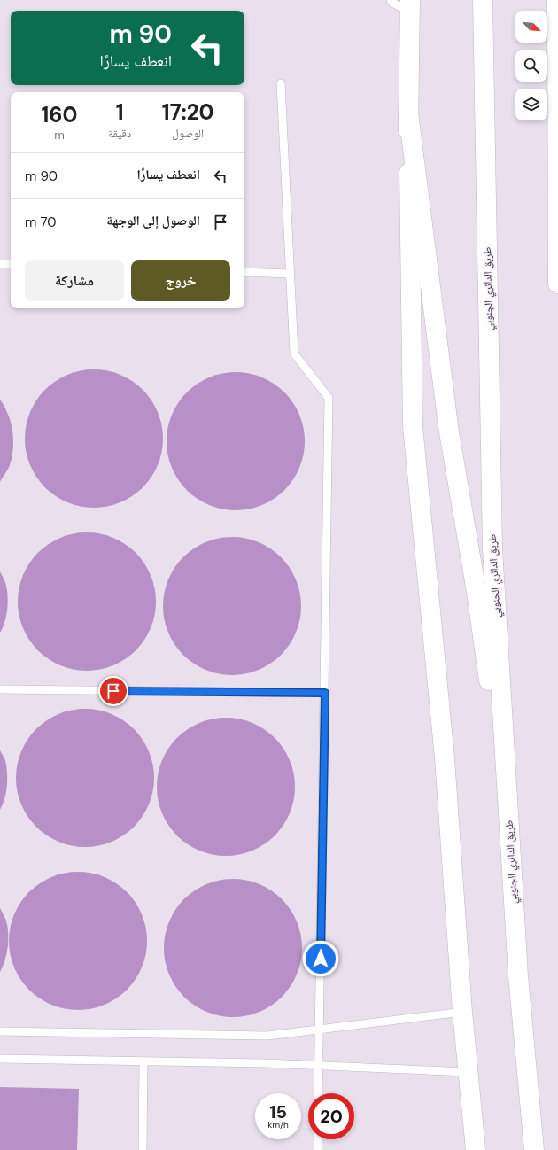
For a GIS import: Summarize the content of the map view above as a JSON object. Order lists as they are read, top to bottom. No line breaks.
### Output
{"streets":{"main road":["طريق الدائري الجنوبي"]},"north":"bottom right","page":{"turn":["90 m","انعطف يسارًا"],"eta":["17:20","الوصول","1","دقيقة","160","m"],"list":[{"name":"انعطف يسارًا","value":"90 m"},{"name":"الوصول إلى الوجهة","value":"70 m"}],"buttons":["خروج","مشاركة"],"speed":"15 km/h","limit":"20"}}
